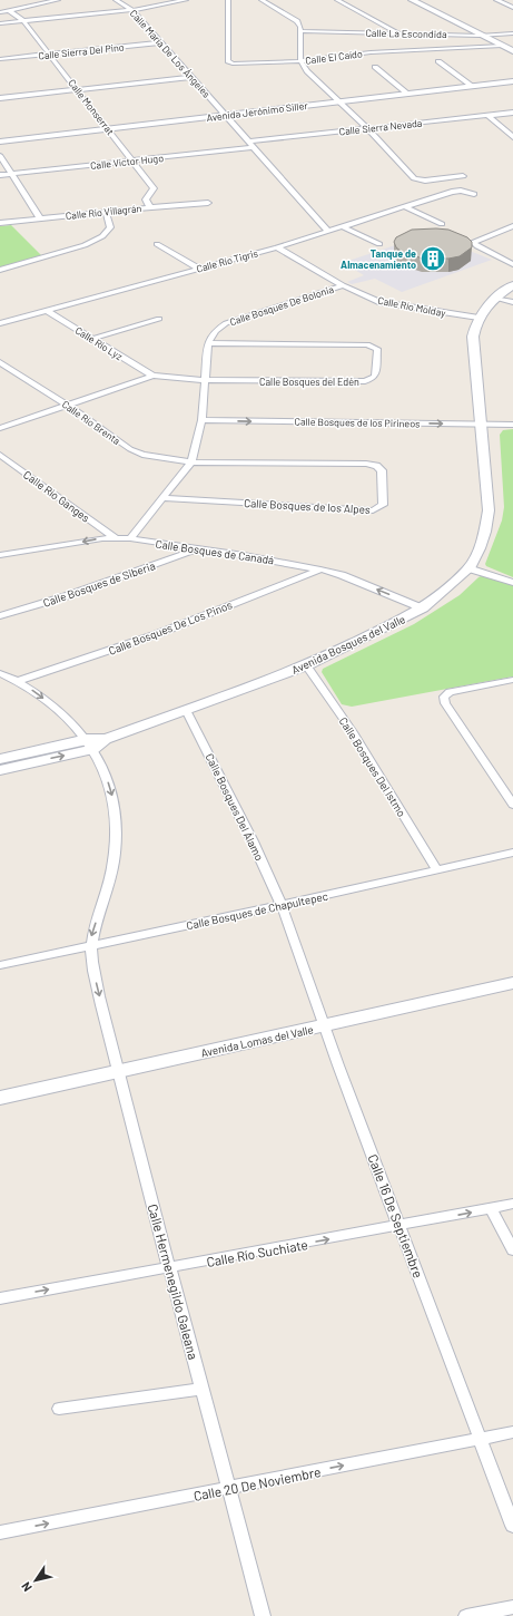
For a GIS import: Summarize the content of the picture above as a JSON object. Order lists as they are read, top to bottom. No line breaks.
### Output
{"streets":{"street":["Calle La Escondida","Calle Sierra Del Pino","Calle María De Los Ángeles","Calle El Caído","Calle Monserrat","Avenida Jerónimo Siller","Calle Sierra Nevada","Calle Víctor Hugo","Calle Río Villagrán","Calle Río Tigris","Calle Bosques De Bolonia","Calle Río Molday","Calle Río Lyz","Calle Bosques del Edén","Calle Río Brenta","Calle Bosques de los Pirineos","Calle Río Ganges","Calle Bosques de los Alpes","Calle Bosques de Canadá","Calle Bosques de Siberia","Calle Bosques De Los Pinos","Avenida Bosques del Valle","Calle Bosques Del Istmo","Calle Bosques Del Álamo","Calle Bosques de Chapultepec","Avenida Lomas del Valle","Calle 16 De Septiembre","Calle Río Suchiate","Calle Hermenegildo Galeana","Calle 20 De Noviembre"]},"crossings":[["Calle Sierra Del Pino","Calle María De Los Ángeles"],["Calle Sierra Del Pino","Calle Monserrat"],["Calle María De Los Ángeles","Avenida Jerónimo Siller"],["Calle María De Los Ángeles","Calle Sierra Nevada"],["Calle María De Los Ángeles","Calle Víctor Hugo"],["Calle María De Los Ángeles","Calle Río Tigris"],["Calle Monserrat","Avenida Jerónimo Siller"],["Calle Monserrat","Calle Víctor Hugo"],["Calle Monserrat","Calle Río Villagrán"],["Calle Río Tigris","Calle Río Molday"],["Calle Río Tigris","Calle Río Lyz"],["Calle Bosques De Bolonia","Calle Río Molday"],["Calle Bosques De Bolonia","Calle Bosques del Edén"],["Calle Río Molday","Avenida Bosques del Valle"],["Calle Río Lyz","Calle Bosques del Edén"],["Calle Río Brenta","Calle Bosques de los Alpes"],["Calle Bosques de los Pirineos","Avenida Bosques del Valle"],["Calle Río Ganges","Calle Bosques de Canadá"],["Calle Bosques de Canadá","Calle Bosques de Siberia"],["Calle Bosques de Canadá","Calle Bosques De Los Pinos"],["Calle Bosques de Canadá","Avenida Bosques del Valle"],["Avenida Bosques del Valle","Calle Bosques Del Istmo"],["Avenida Bosques del Valle","Calle Bosques Del Álamo"],["Calle Bosques Del Istmo","Calle Bosques de Chapultepec"],["Calle Bosques Del Álamo","Calle Bosques de Chapultepec"],["Calle Bosques Del Álamo","Calle 16 De Septiembre"],["Calle Bosques de Chapultepec","Calle 16 De Septiembre"],["Calle Bosques de Chapultepec","Calle Hermenegildo Galeana"],["Avenida Lomas del Valle","Calle 16 De Septiembre"],["Avenida Lomas del Valle","Calle Hermenegildo Galeana"],["Calle 16 De Septiembre","Calle Río Suchiate"],["Calle 16 De Septiembre","Calle 20 De Noviembre"],["Calle Río Suchiate","Calle Hermenegildo Galeana"],["Calle Hermenegildo Galeana","Calle 20 De Noviembre"]],"one_way":["Calle Bosques de los Pirineos","Calle Bosques de Canadá","Calle Río Suchiate","Calle 20 De Noviembre"],"places":{"building":["Tanque de Almacenamiento"]},"north":"bottom left"}
